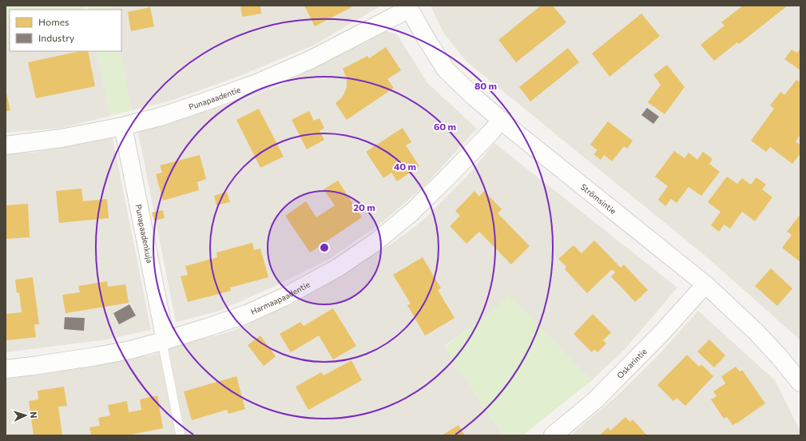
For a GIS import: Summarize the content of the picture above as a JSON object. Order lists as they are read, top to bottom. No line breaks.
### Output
{"streets":{"street":["Punapaadentie","Strömsintie","Punapaadenkuja","Harmaapaadentie","Oskarintie"]},"crossings":[["Punapaadentie","Strömsintie"],["Punapaadentie","Punapaadenkuja"],["Strömsintie","Harmaapaadentie"],["Strömsintie","Oskarintie"],["Punapaadenkuja","Harmaapaadentie"]],"legend":["Homes","Industry"],"north":"right","rings":["80 m","60 m","40 m","20 m"]}
